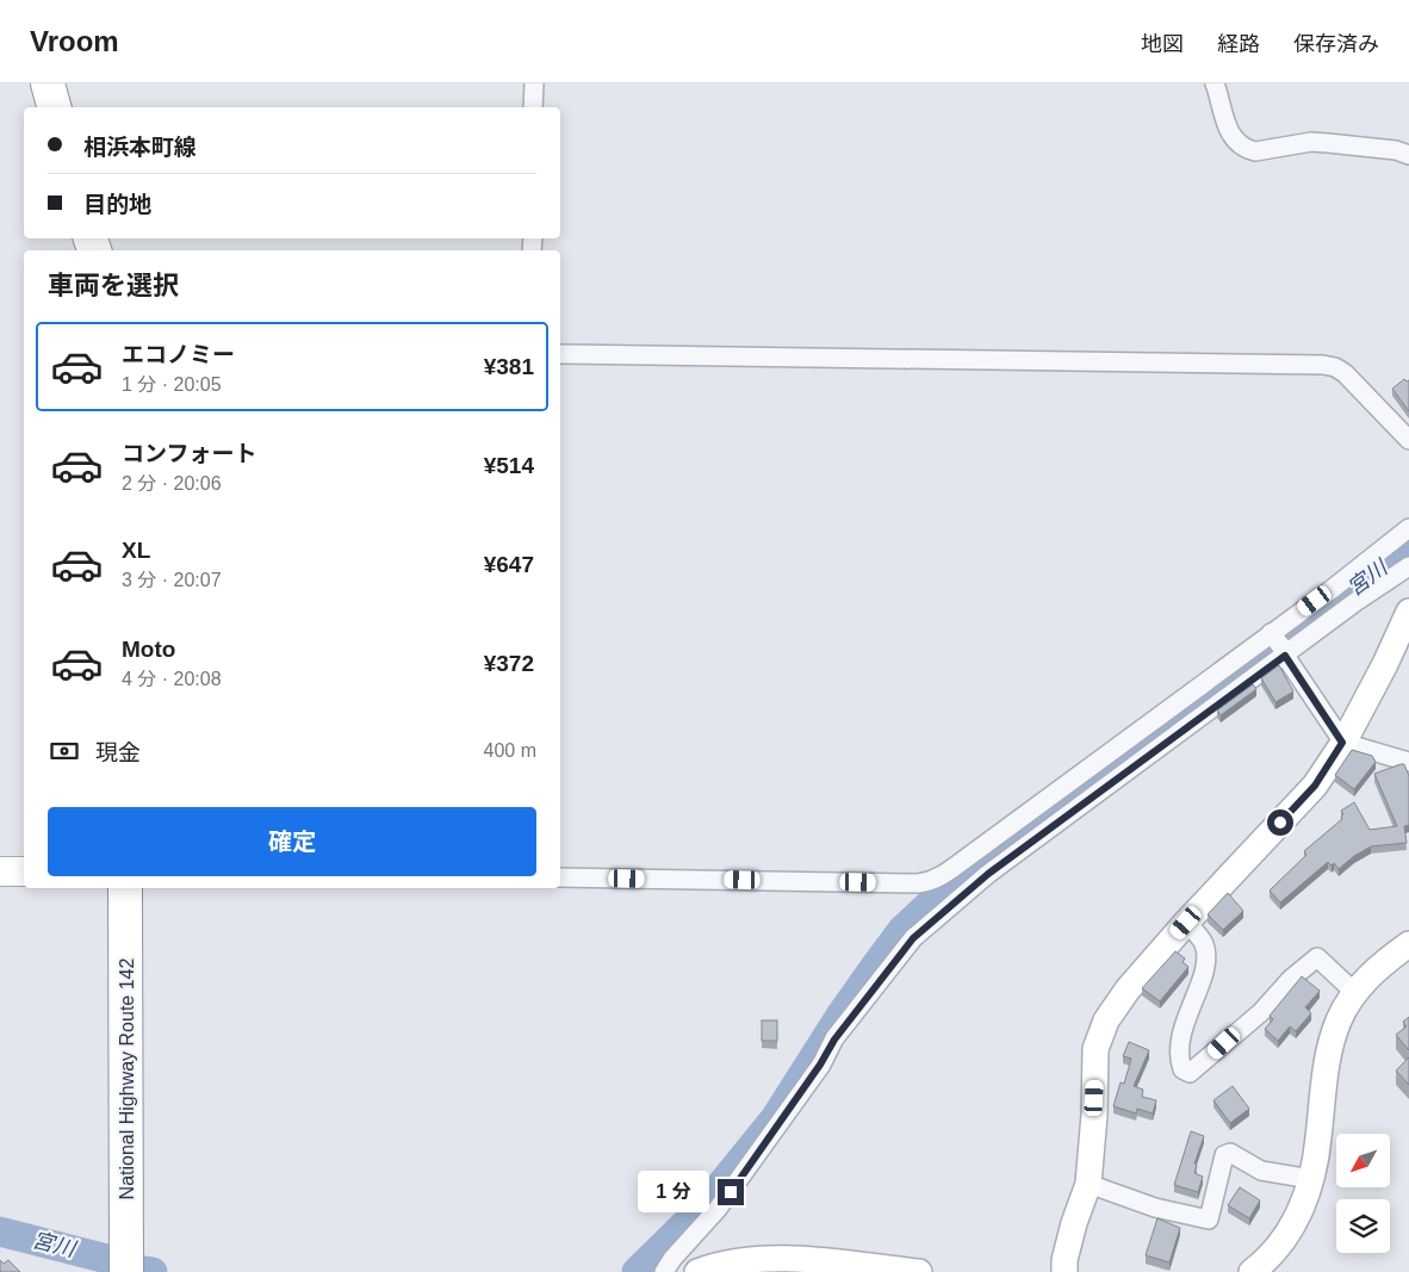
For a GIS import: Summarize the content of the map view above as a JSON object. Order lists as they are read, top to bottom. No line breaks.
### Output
{"streets":{"highway":["National Highway Route 142"]},"water":["宮川"],"north":"bottom left","page":{"header":"Vroom","nav":["地図","経路","保存済み"],"banner":["相浜本町線","目的地"],"heading":"車両を選択","list":[{"name":"エコノミー","note":"1 分 · 20:05","value":"¥381"},{"name":"コンフォート","note":"2 分 · 20:06","value":"¥514"},{"name":"XL","note":"3 分 · 20:07","value":"¥647"},{"name":"Moto","note":"4 分 · 20:08","value":"¥372"}],"pay":["現金","400 m"],"buttons":"確定","bubble":"1 分"}}
